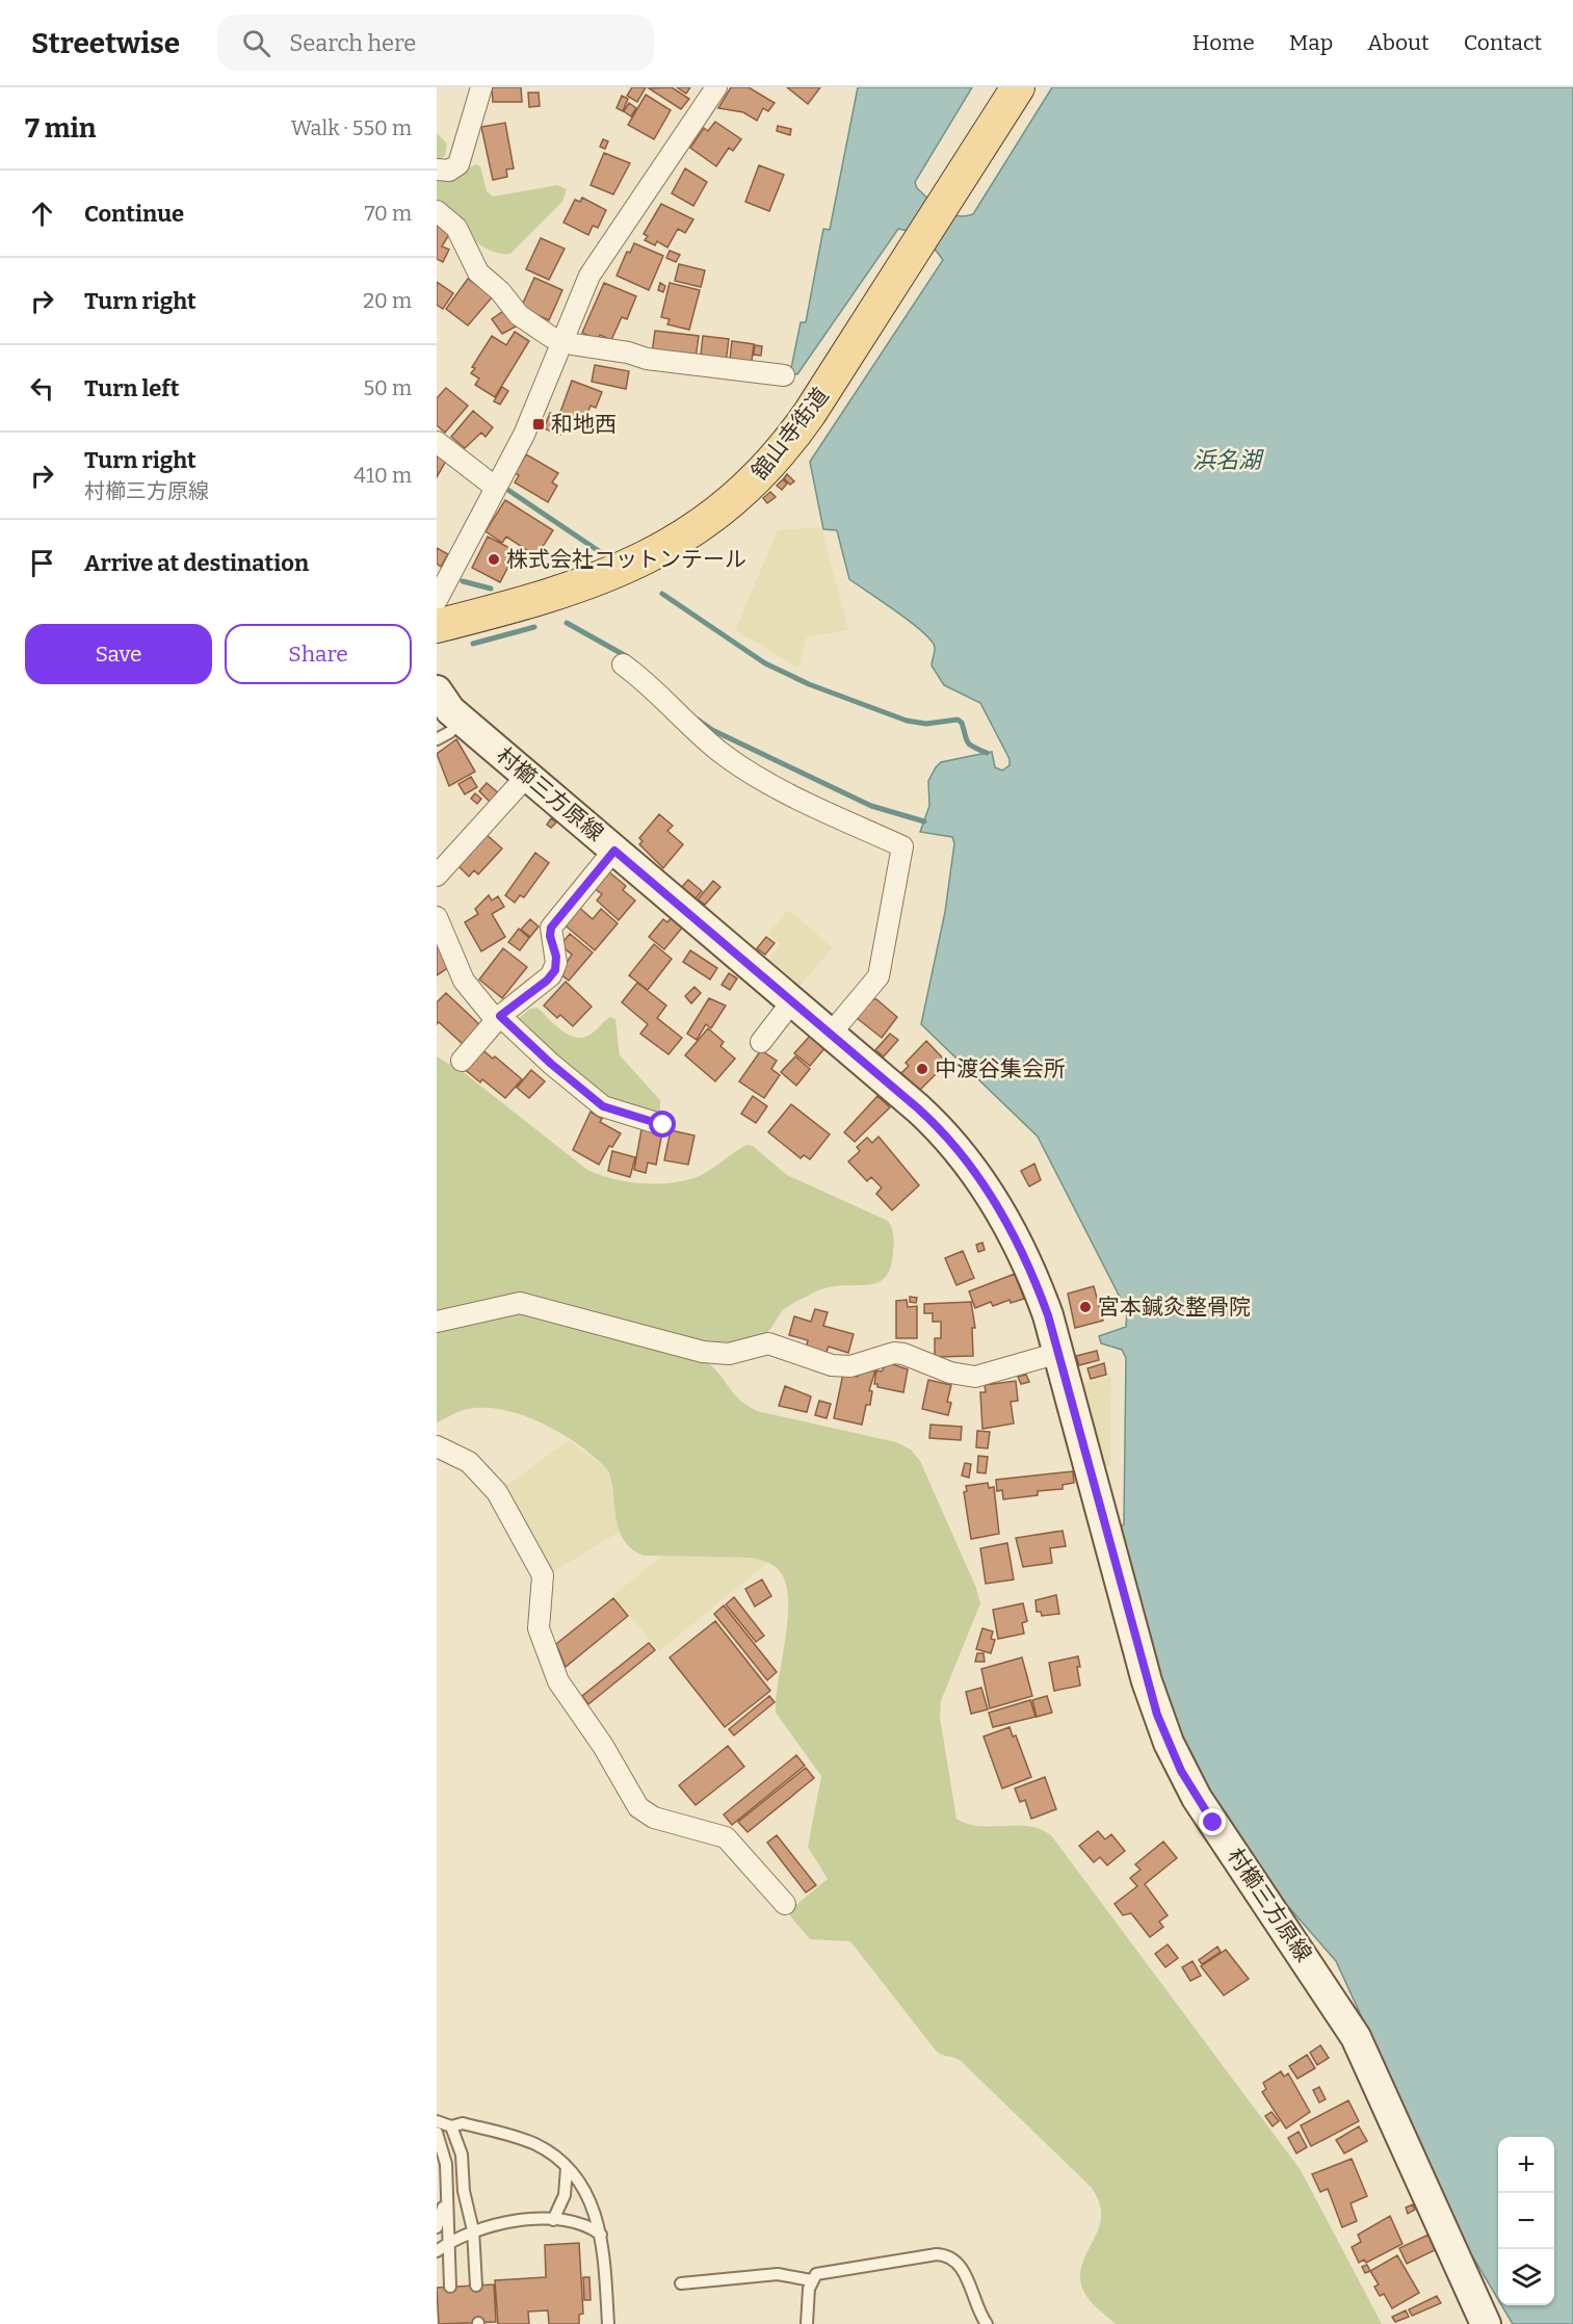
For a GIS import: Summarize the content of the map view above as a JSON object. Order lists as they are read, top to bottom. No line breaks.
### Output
{"streets":{"main road":["舘山寺街道","村櫛三方原線"]},"water":["浜名湖"],"places":{"transit":["和地西"],"other":["株式会社コットンテール","中渡谷集会所","宮本鍼灸整骨院"]},"page":{"header":"Streetwise","search":"Search here","nav":["Home","Map","About","Contact"],"heading":["7 min","Walk · 550 m"],"list":[["Continue","70 m"],["Turn right","20 m"],["Turn left","50 m"],["Turn right","村櫛三方原線","410 m"],"Arrive at destination"],"buttons":["Save","Share"],"map_buttons":["+","−"]}}
